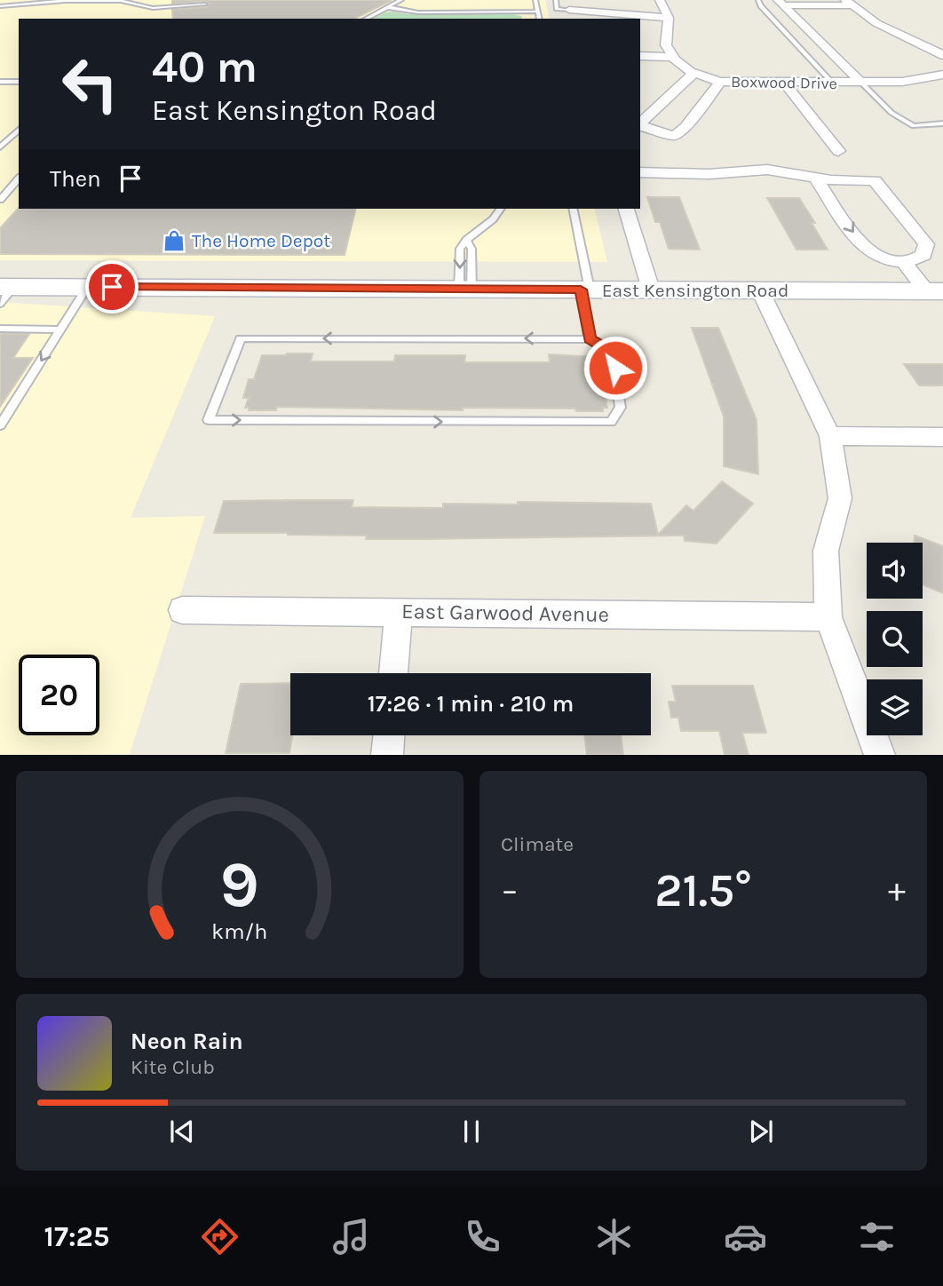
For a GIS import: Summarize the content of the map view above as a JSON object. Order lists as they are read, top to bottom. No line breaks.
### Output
{"streets":{"main road":["East Kensington Road"],"street":["Boxwood Drive","East Garwood Avenue"]},"places":{"shop":["The Home Depot"]},"page":{"turn":["40 m","East Kensington Road"],"then":"Then","limit":"20","trip":"17:26 · 1 min · 210 m","tile":"Climate","heat":["−","21.5°","+"],"song":["Neon Rain","Kite Club"],"tabs":"17:25","gauge":["9","km/h"]}}
